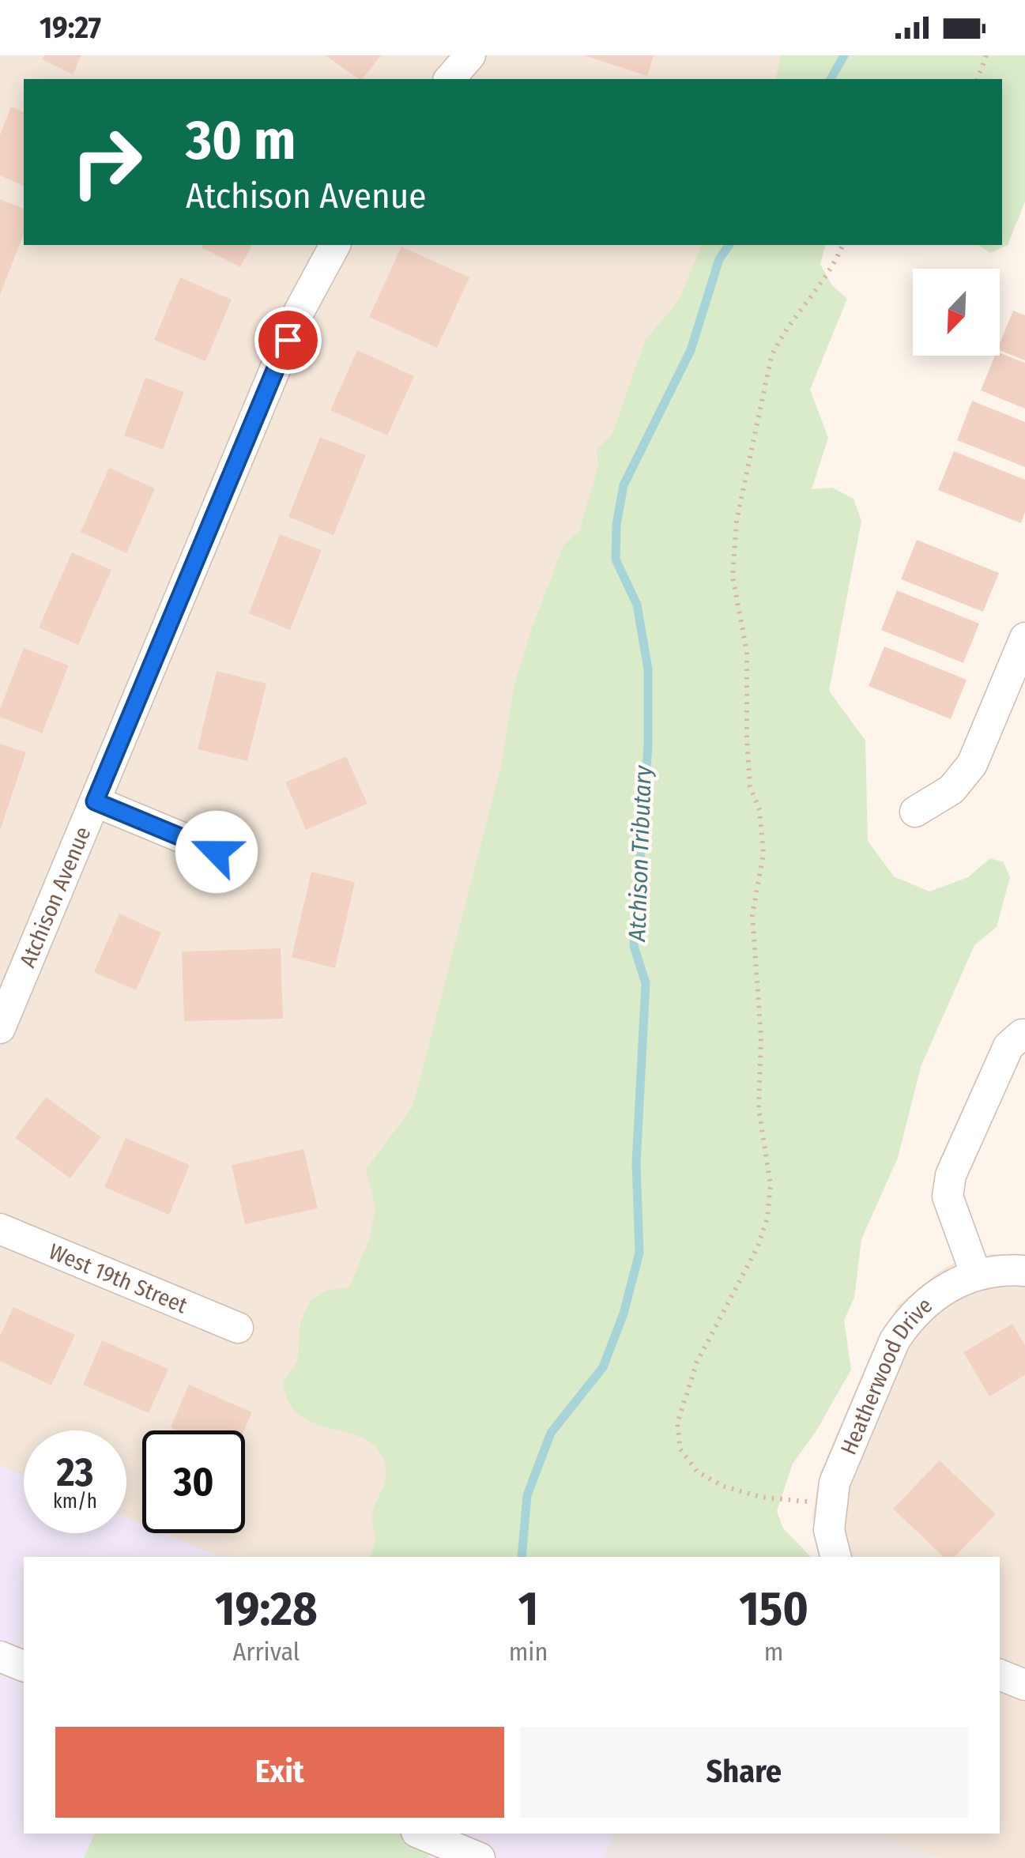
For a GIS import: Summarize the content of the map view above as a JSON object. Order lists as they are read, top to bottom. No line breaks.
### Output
{"streets":{"street":["Atchison Avenue","West 19th Street","Heatherwood Drive"]},"water":["Atchison Tributary"],"north":"bottom left","page":{"status":"19:27","turn":["30 m","Atchison Avenue"],"speed":"23 km/h","limit":"30","eta":["19:28","Arrival","1","min","150","m"],"buttons":["Exit","Share"]}}
